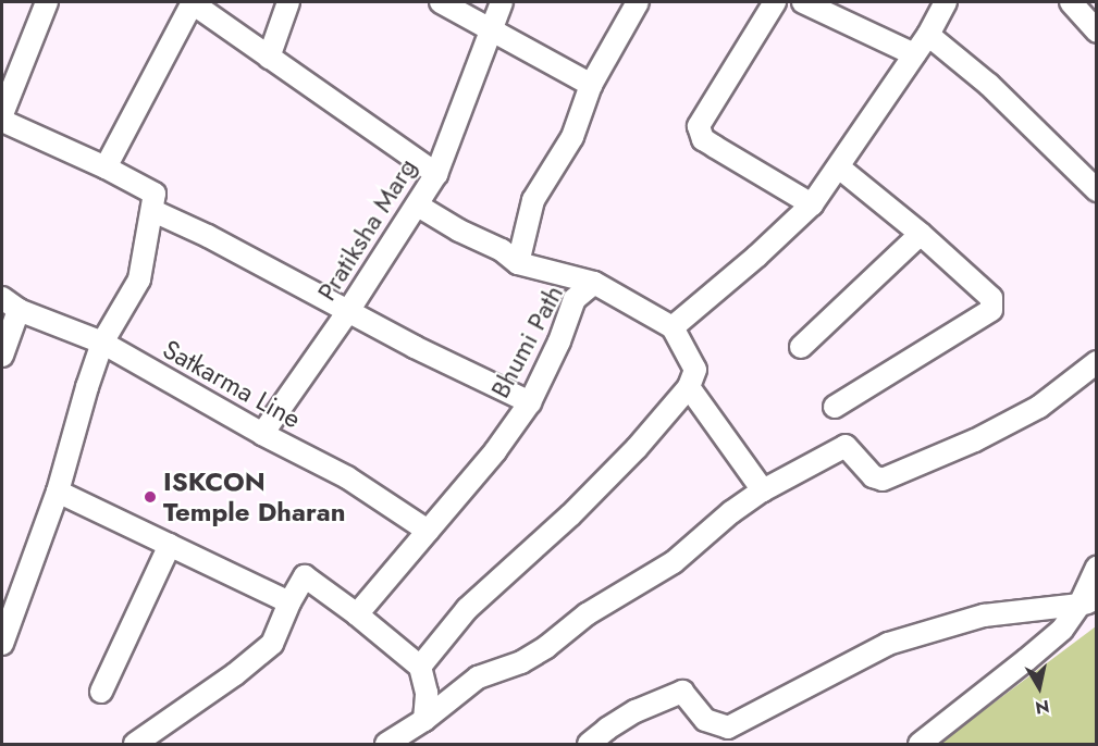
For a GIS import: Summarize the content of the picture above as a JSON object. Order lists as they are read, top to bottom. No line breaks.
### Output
{"streets":{"street":["Pratiksha Marg","Bhumi Path","Satkarma Line"]},"crossings":[["Pratiksha Marg","Satkarma Line"],["Bhumi Path","Satkarma Line"]],"places":["ISKCON Temple Dharan"],"north":"bottom"}
